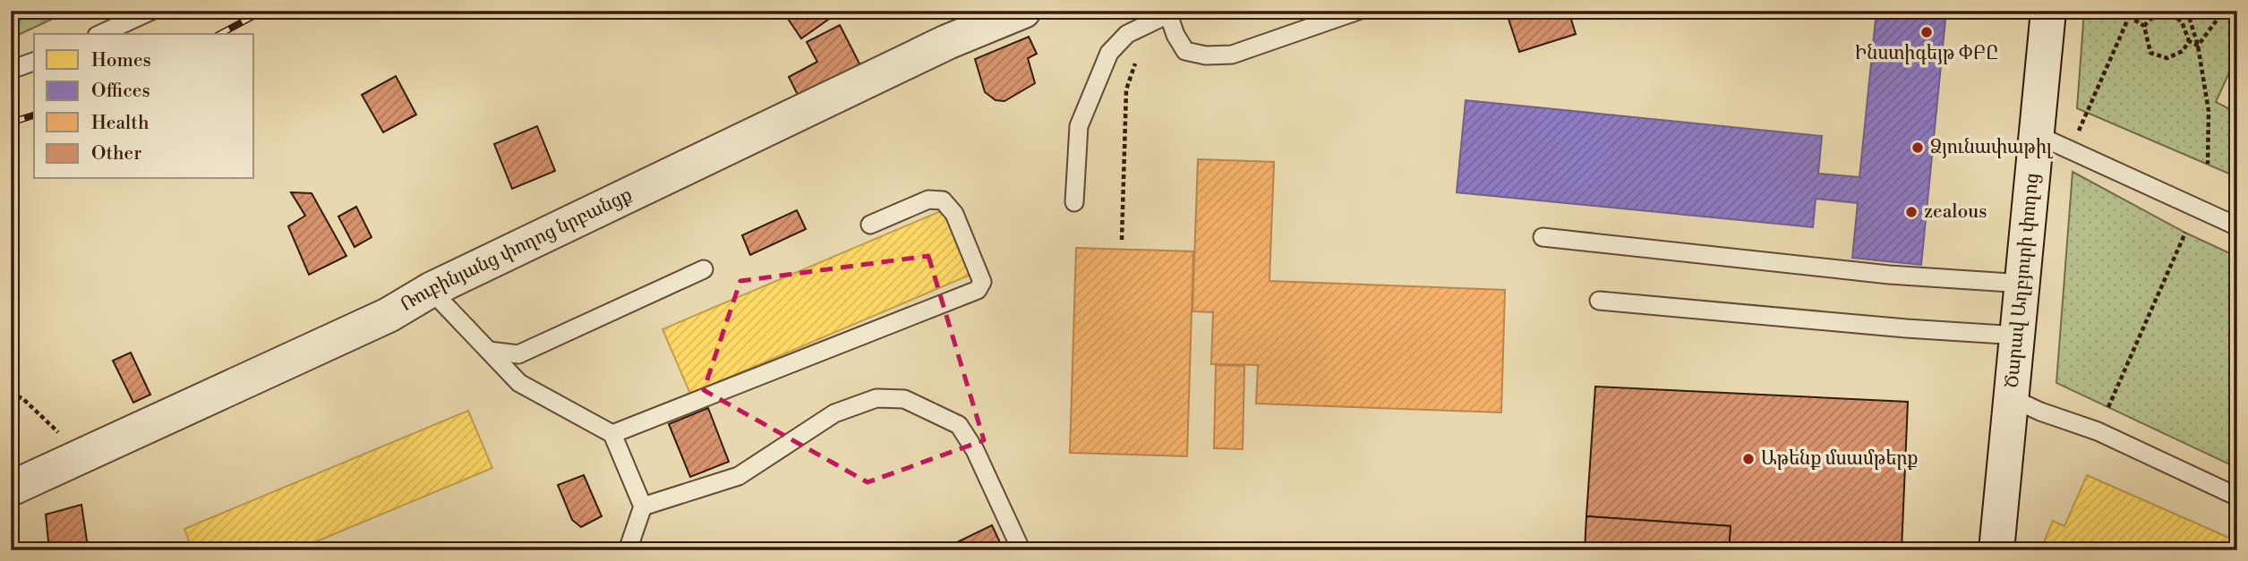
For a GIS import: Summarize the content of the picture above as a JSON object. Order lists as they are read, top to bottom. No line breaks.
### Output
{"streets":{"street":["Ռուբինյանց փողոց նրբանցք","Ծարավ Աղբյուրի փողոց"]},"places":["Ինստիգեյթ ՓԲԸ","Ձյունափաթիլ","zealous","Աթենք մսամթերք"],"legend":["Homes","Offices","Health","Other"]}
